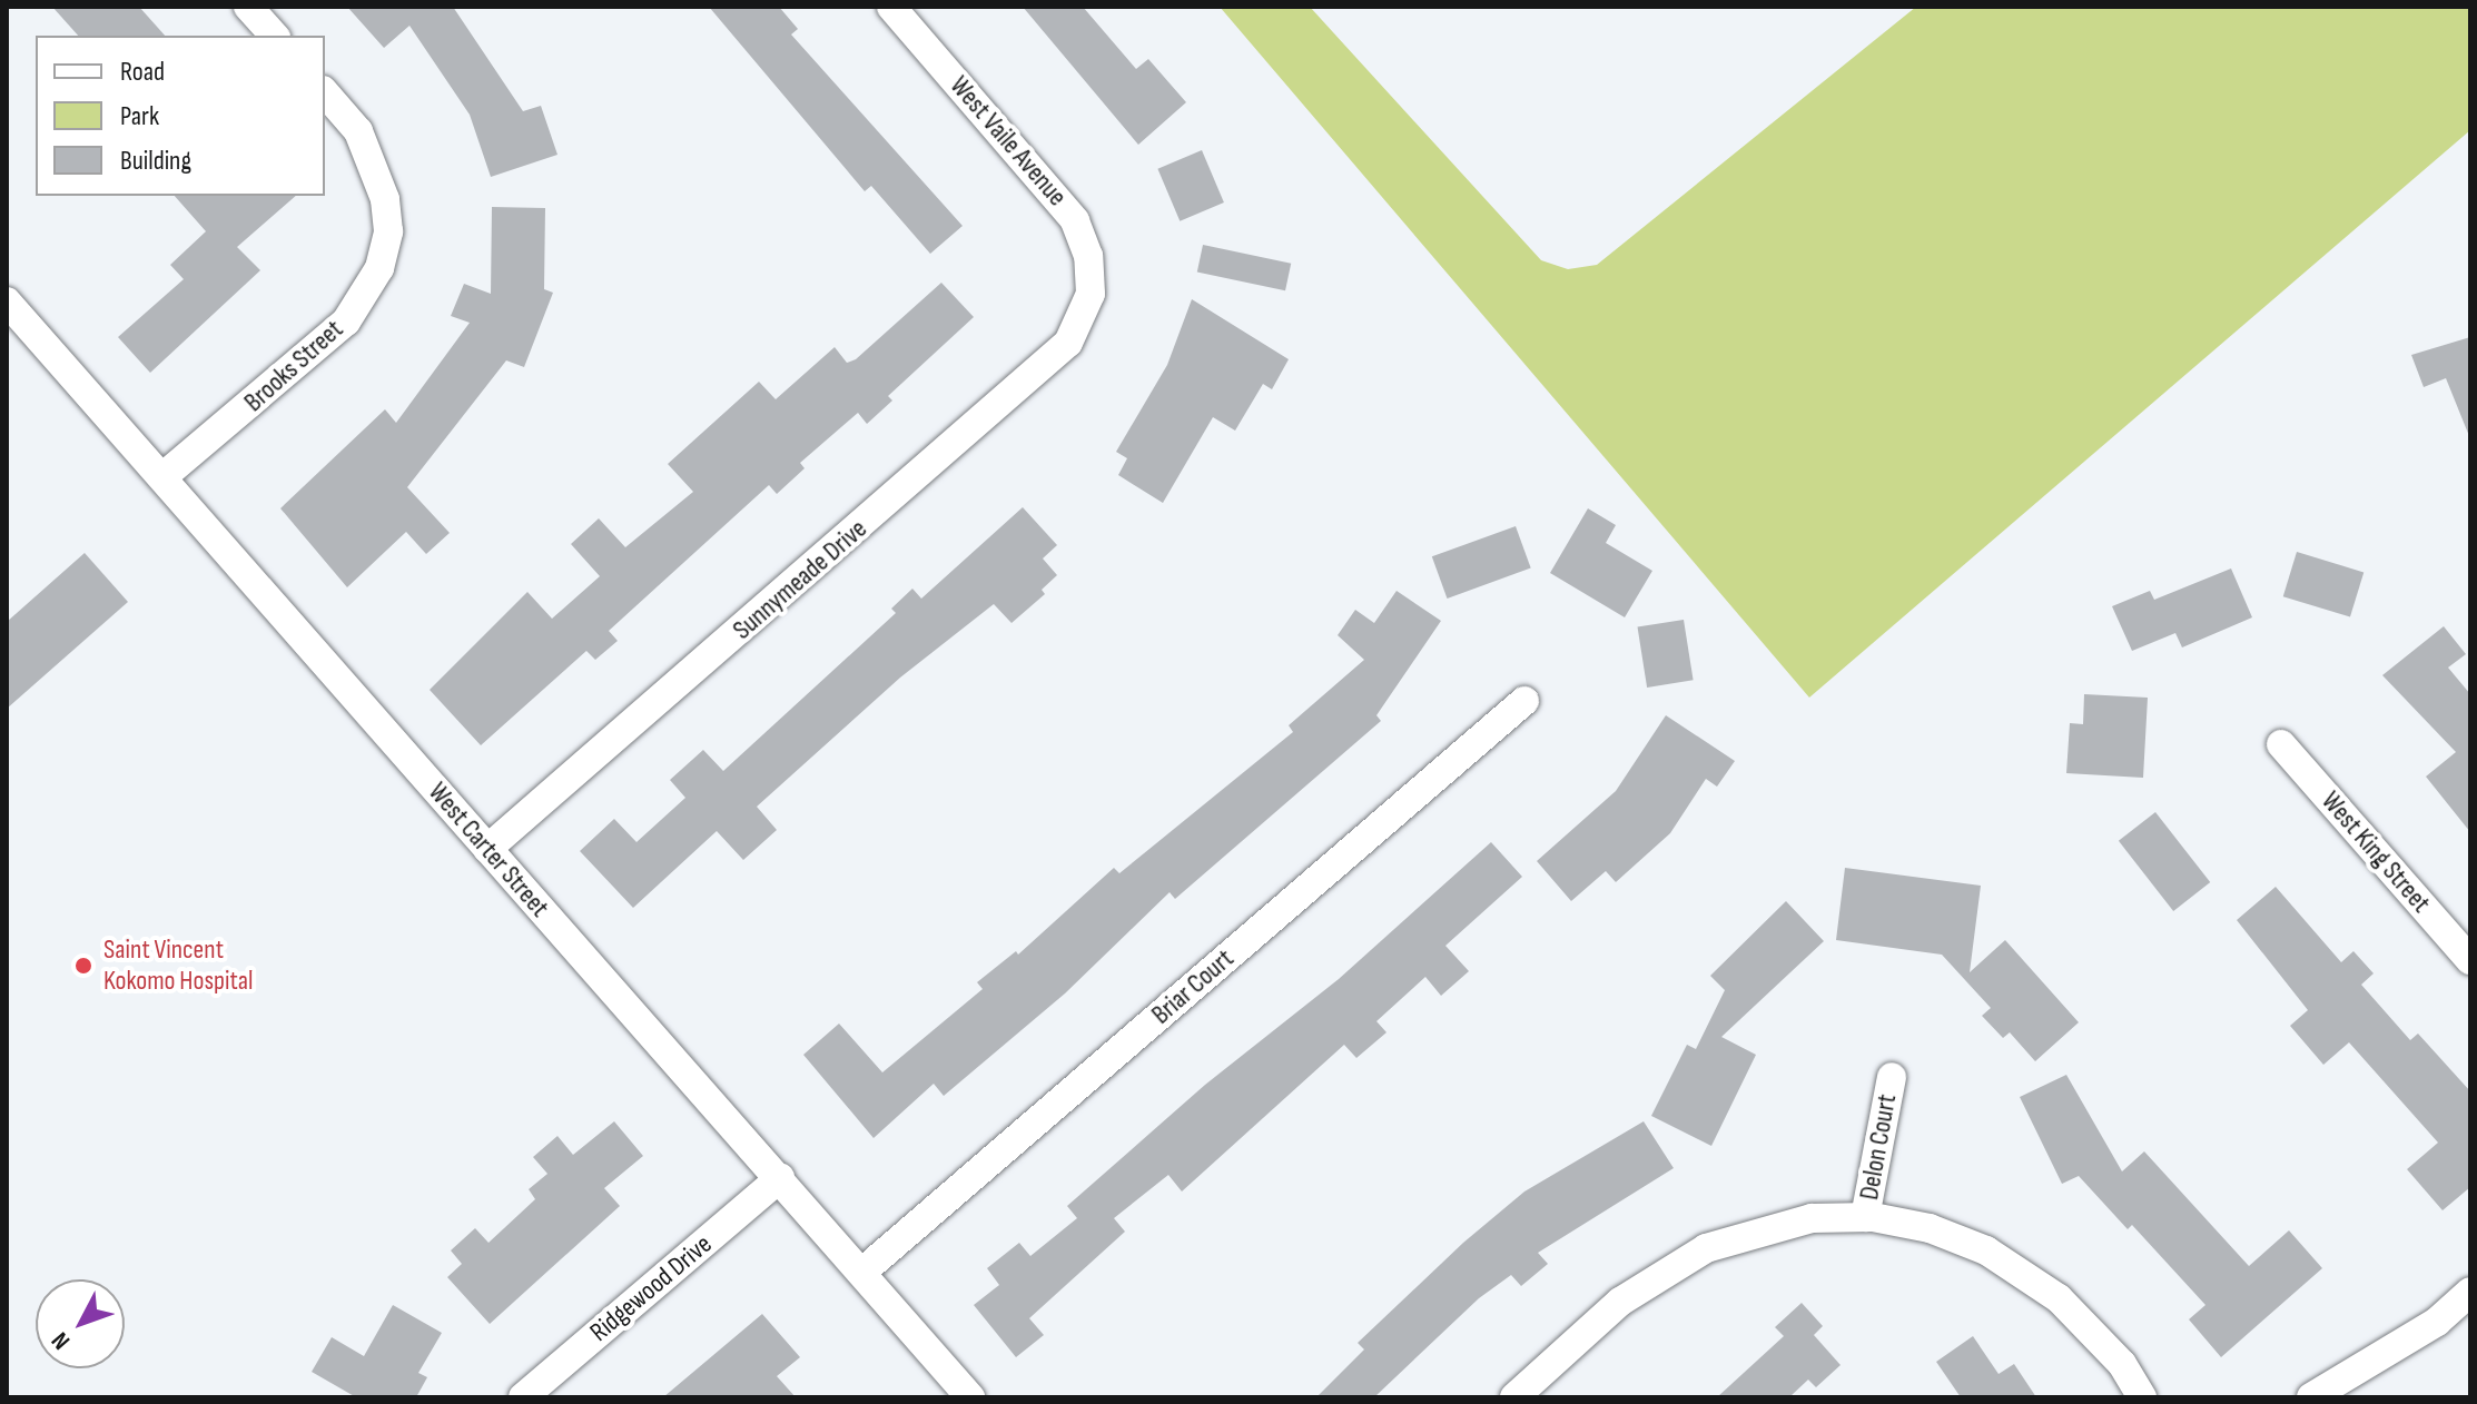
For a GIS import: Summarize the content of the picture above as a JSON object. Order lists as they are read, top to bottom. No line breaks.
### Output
{"streets":{"street":["West Vaile Avenue","Brooks Street","Sunnymeade Drive","West Carter Street","West King Street","Briar Court","Delon Court","Ridgewood Drive"]},"crossings":[["West Vaile Avenue","Sunnymeade Drive"],["Brooks Street","West Carter Street"],["Sunnymeade Drive","West Carter Street"],["West Carter Street","Briar Court"],["West Carter Street","Ridgewood Drive"]],"places":["Saint Vincent Kokomo Hospital"],"legend":["Road","Park","Building"],"north":"bottom left"}
